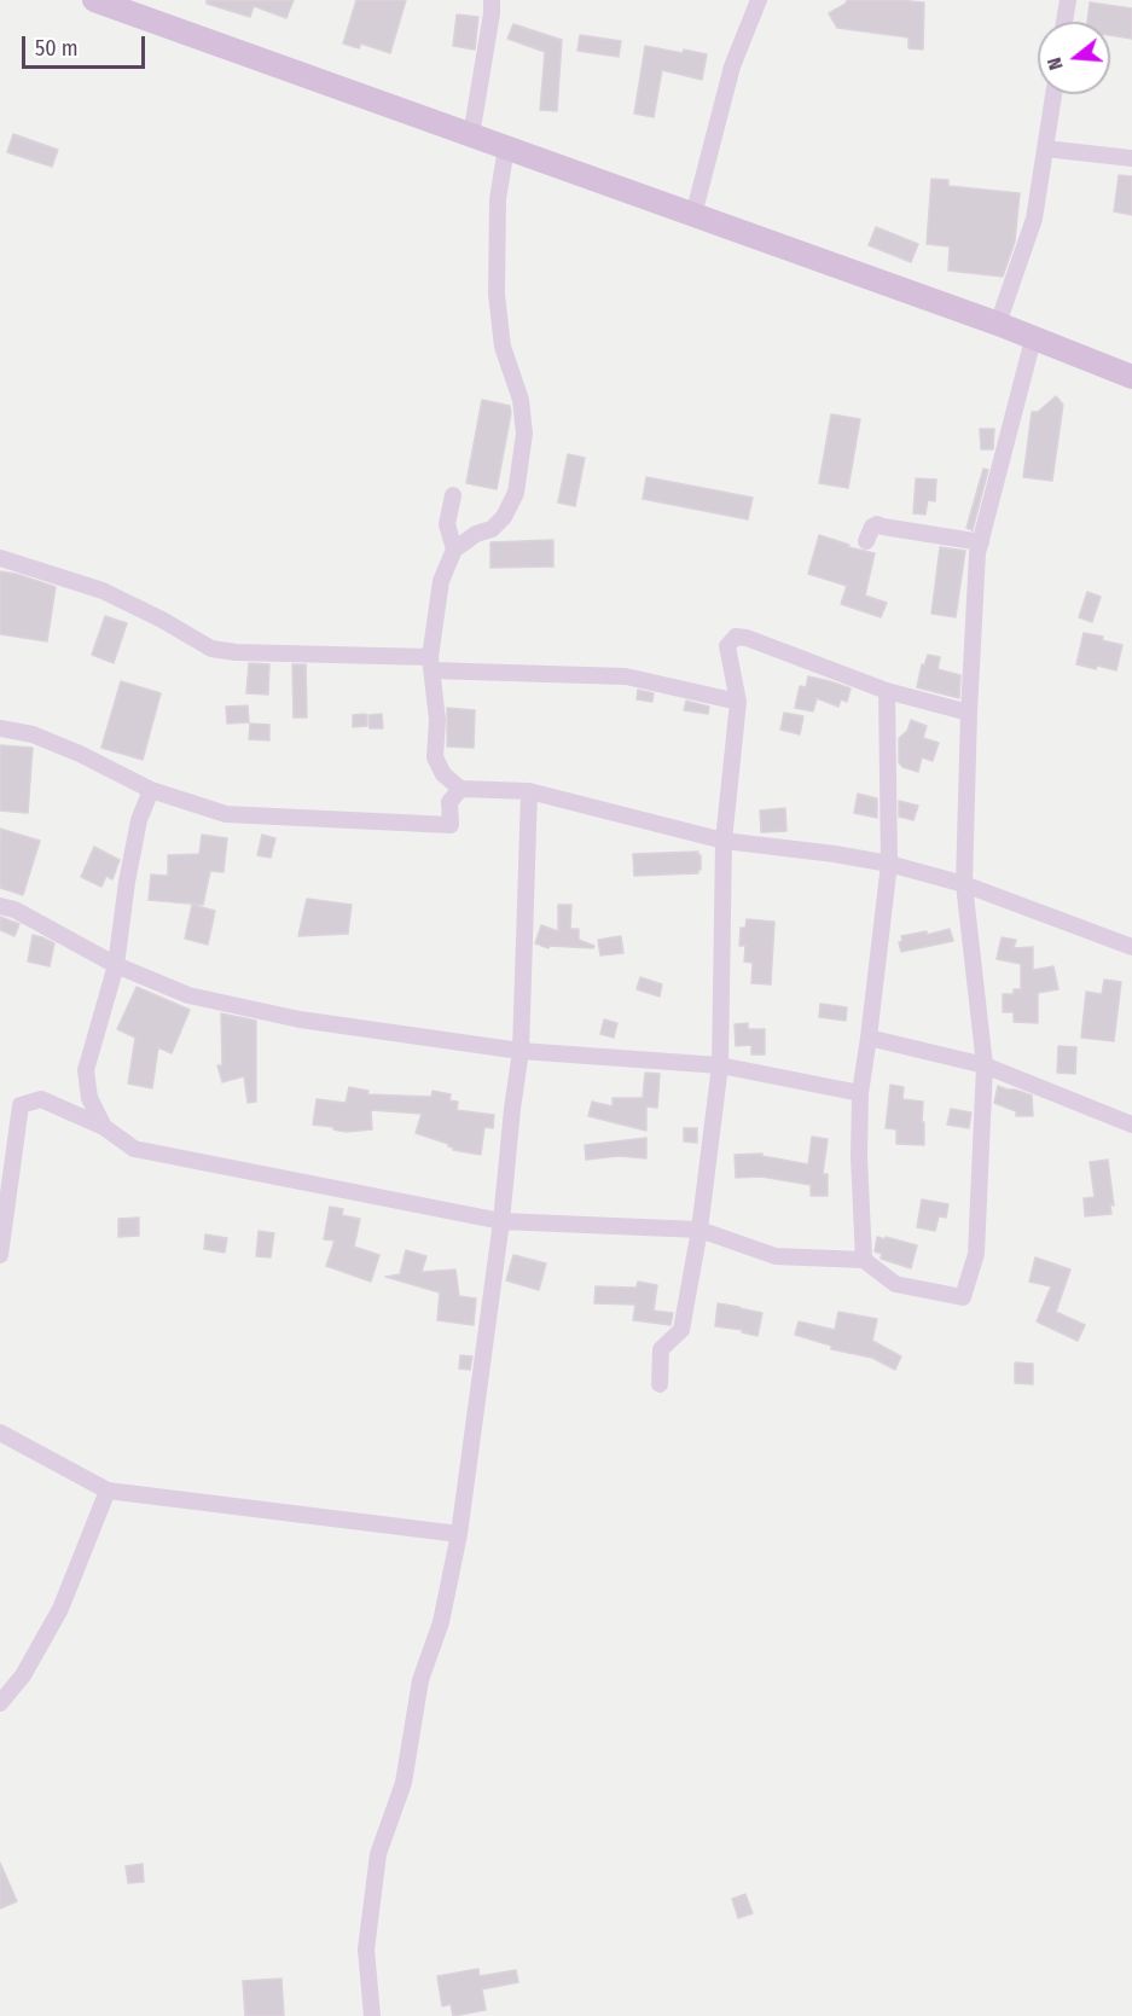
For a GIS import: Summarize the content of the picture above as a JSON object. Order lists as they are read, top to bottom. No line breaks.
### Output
{"scale_bar":"50 m","north":"left"}
